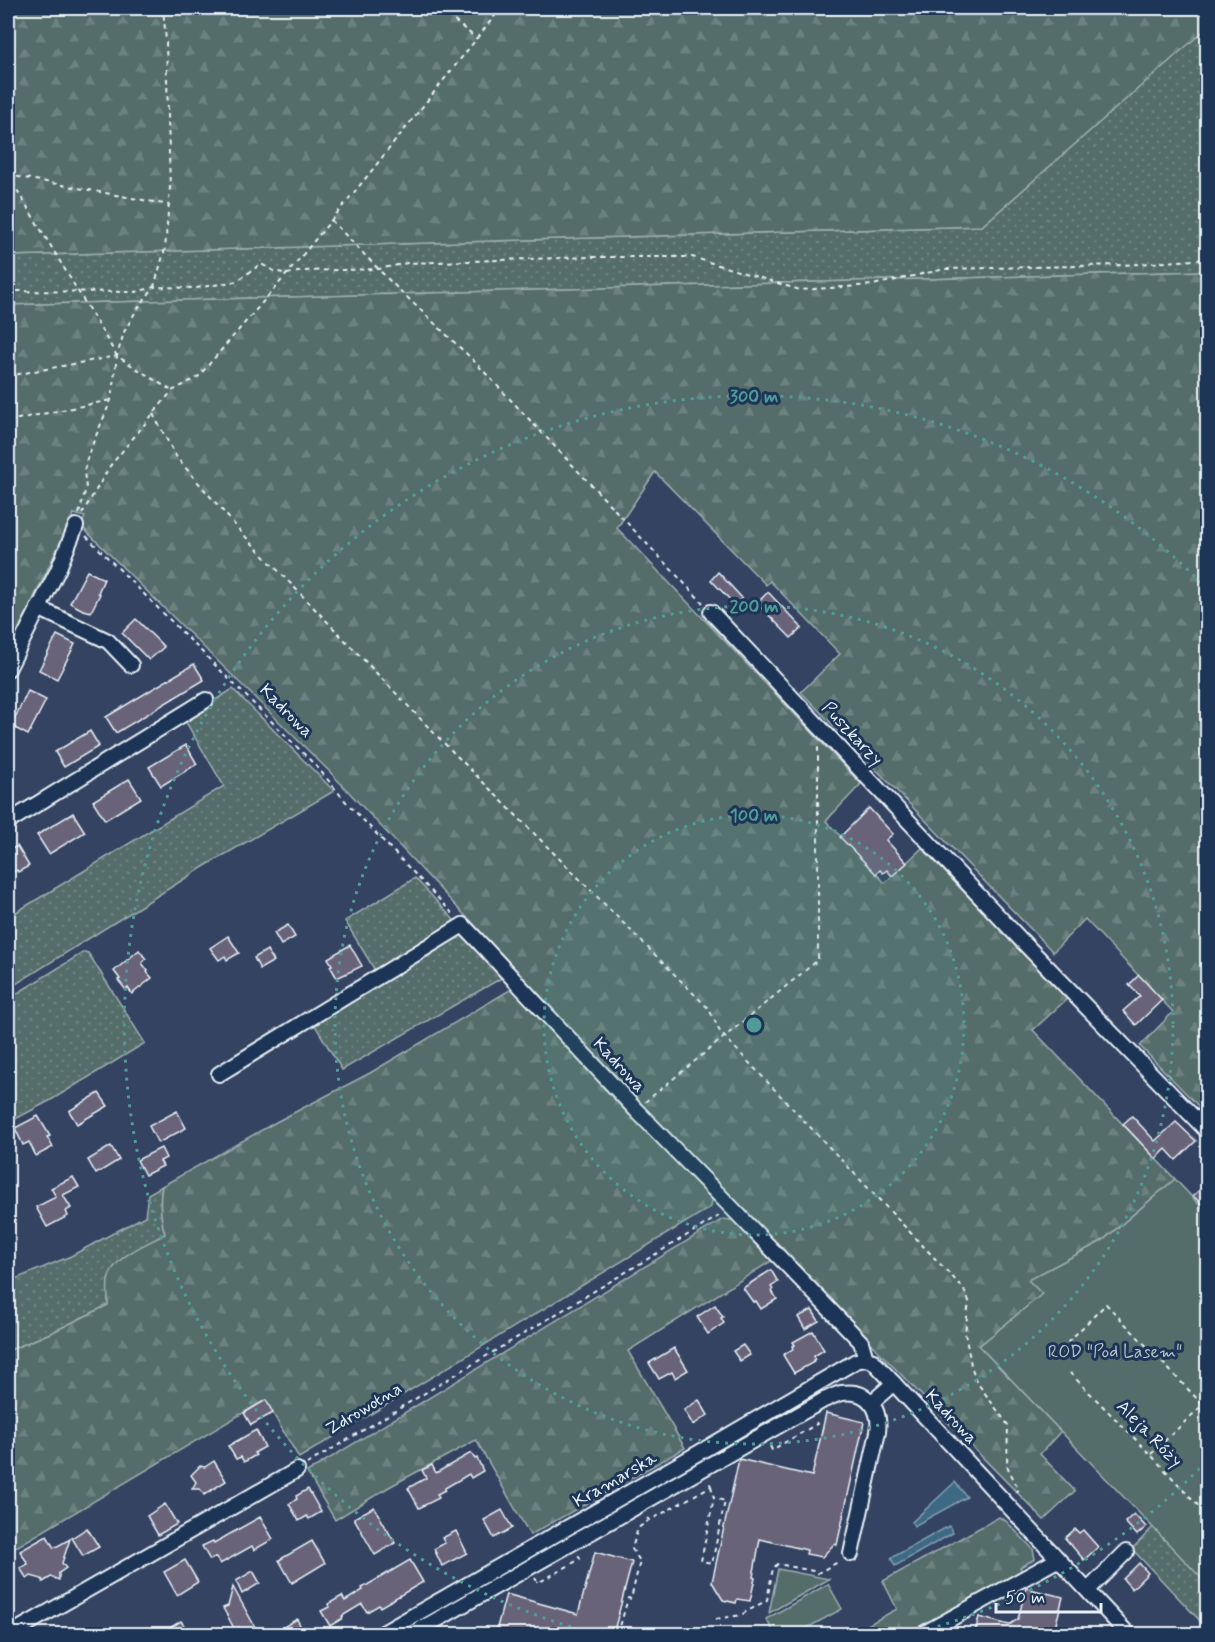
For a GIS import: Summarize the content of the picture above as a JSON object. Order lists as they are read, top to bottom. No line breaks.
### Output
{"streets":{"street":["Kadrowa","Puszkarzy","Kramarska"],"path":["Zdrowotna","Aleja Róży"]},"crossings":[["Kadrowa","Zdrowotna"],["Kadrowa","Kramarska"]],"parks":["ROD \"Pod Lasem\""],"scale_bar":"50 m","rings":["300 m","200 m","100 m"]}
